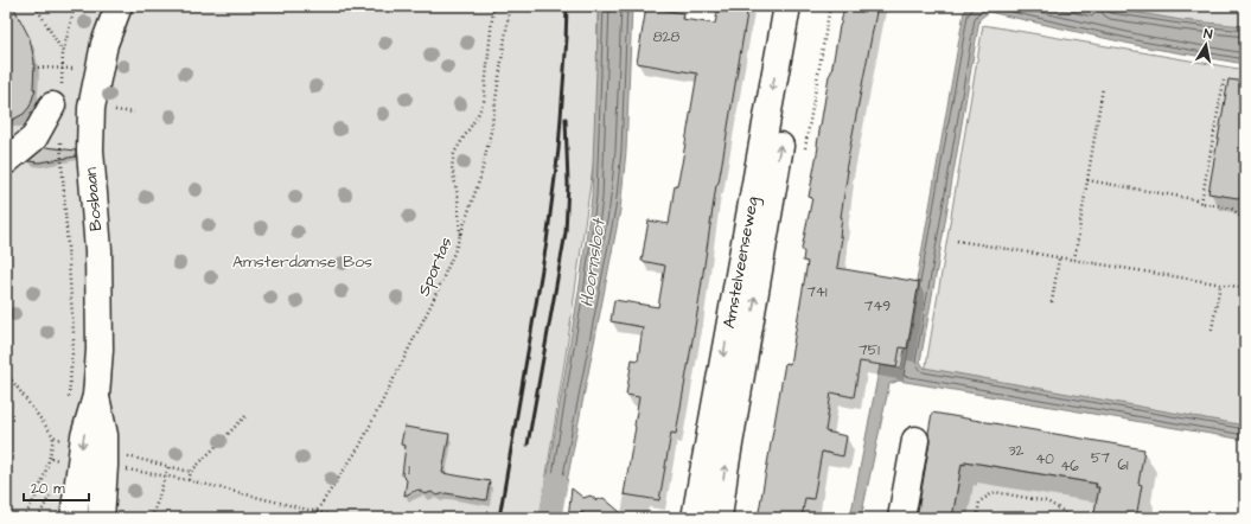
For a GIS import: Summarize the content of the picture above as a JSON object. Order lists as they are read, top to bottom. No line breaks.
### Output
{"streets":{"main road":["Bosbaan","Amstelveenseweg"],"path":["Sportas"]},"water":["Hoornsloot"],"parks":["Amsterdamse Bos"],"house_numbers":["828","741","749","751","32","57","40","61","46","1"],"scale_bar":"20 m","north":"top"}
